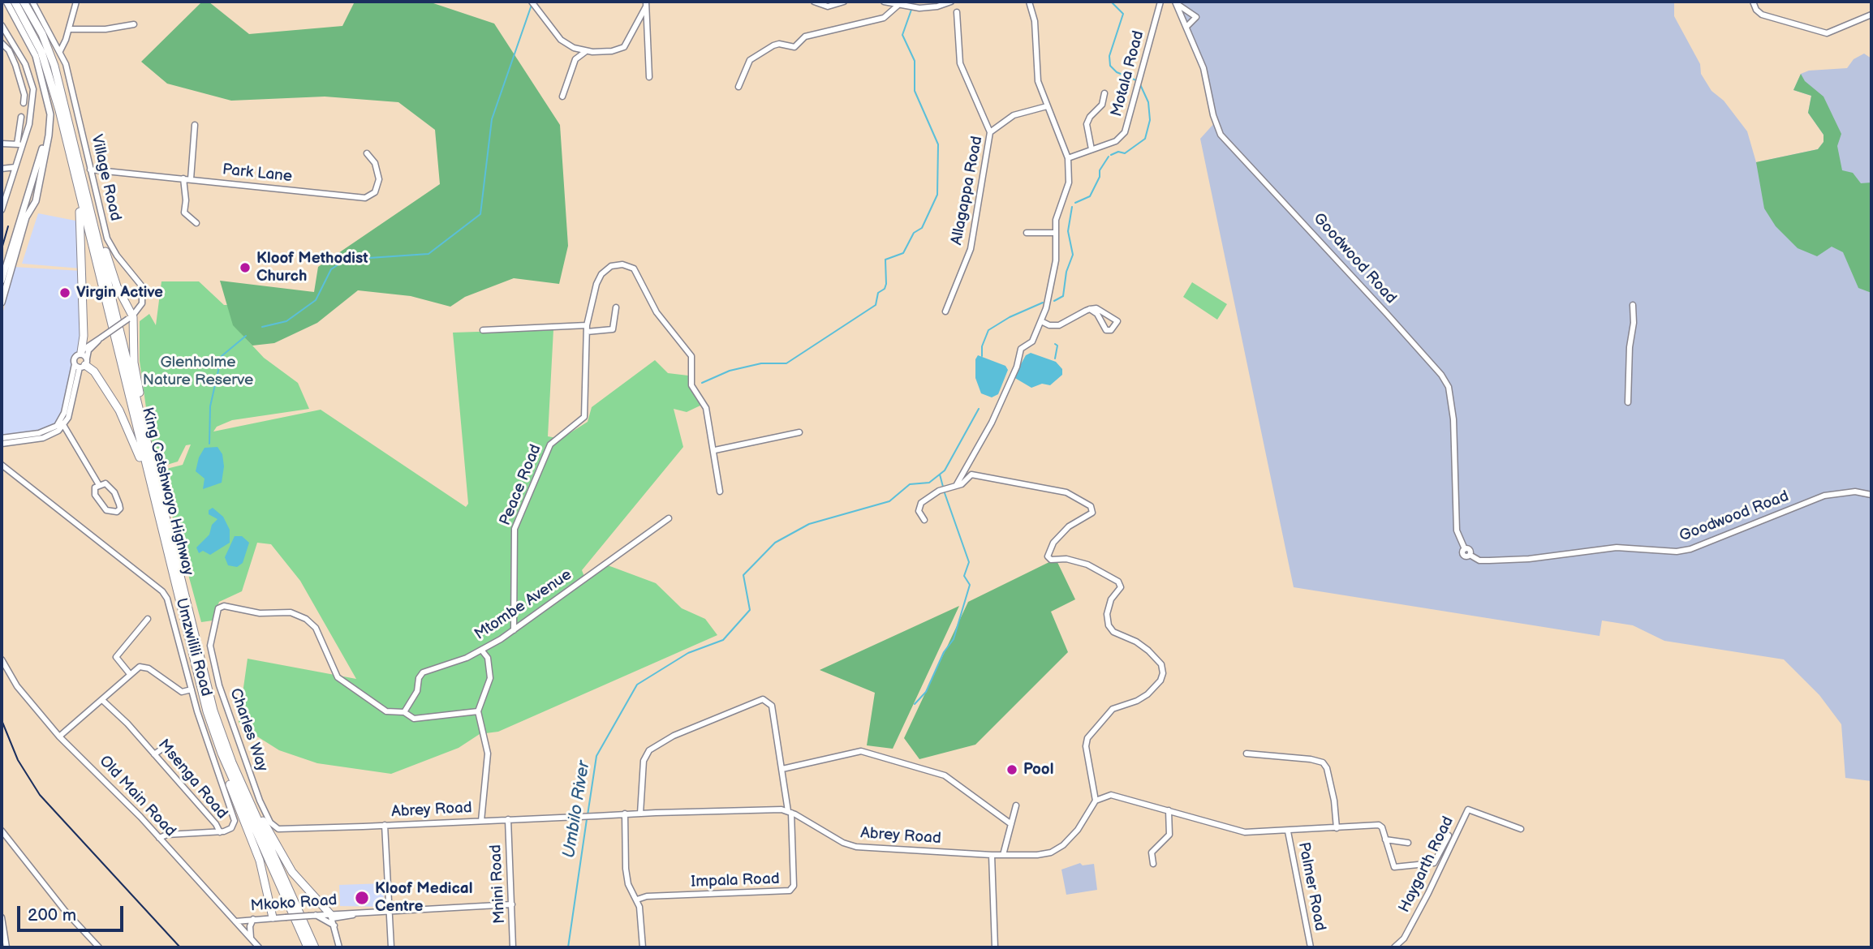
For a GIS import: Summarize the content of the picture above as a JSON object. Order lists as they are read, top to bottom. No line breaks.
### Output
{"streets":{"highway":["King Cetshwayo Highway"],"street":["Motala Road","Park Lane","Village Road","Allagappa Road","Goodwood Road","Peace Road","Mtombe Avenue","Umzwilili Road","Charles Way","Msenga Road","Old Main Road","Abrey Road","Haygarth Road","Impala Road","Mnini Road","Palmer Road","Mkoko Road"]},"crossings":[["Park Lane","Village Road"],["Peace Road","Mtombe Avenue"],["Mtombe Avenue","Charles Way"],["Umzwilili Road","Msenga Road"],["Charles Way","Abrey Road"],["Msenga Road","Old Main Road"],["Old Main Road","Mkoko Road"],["Abrey Road","Impala Road"],["Abrey Road","Mnini Road"],["Mnini Road","Mkoko Road"]],"water":["Umbilo River"],"parks":["Glenholme Nature Reserve"],"places":["Kloof Methodist Church","Virgin Active","Pool","Kloof Medical Centre"],"scale_bar":"200 m"}
